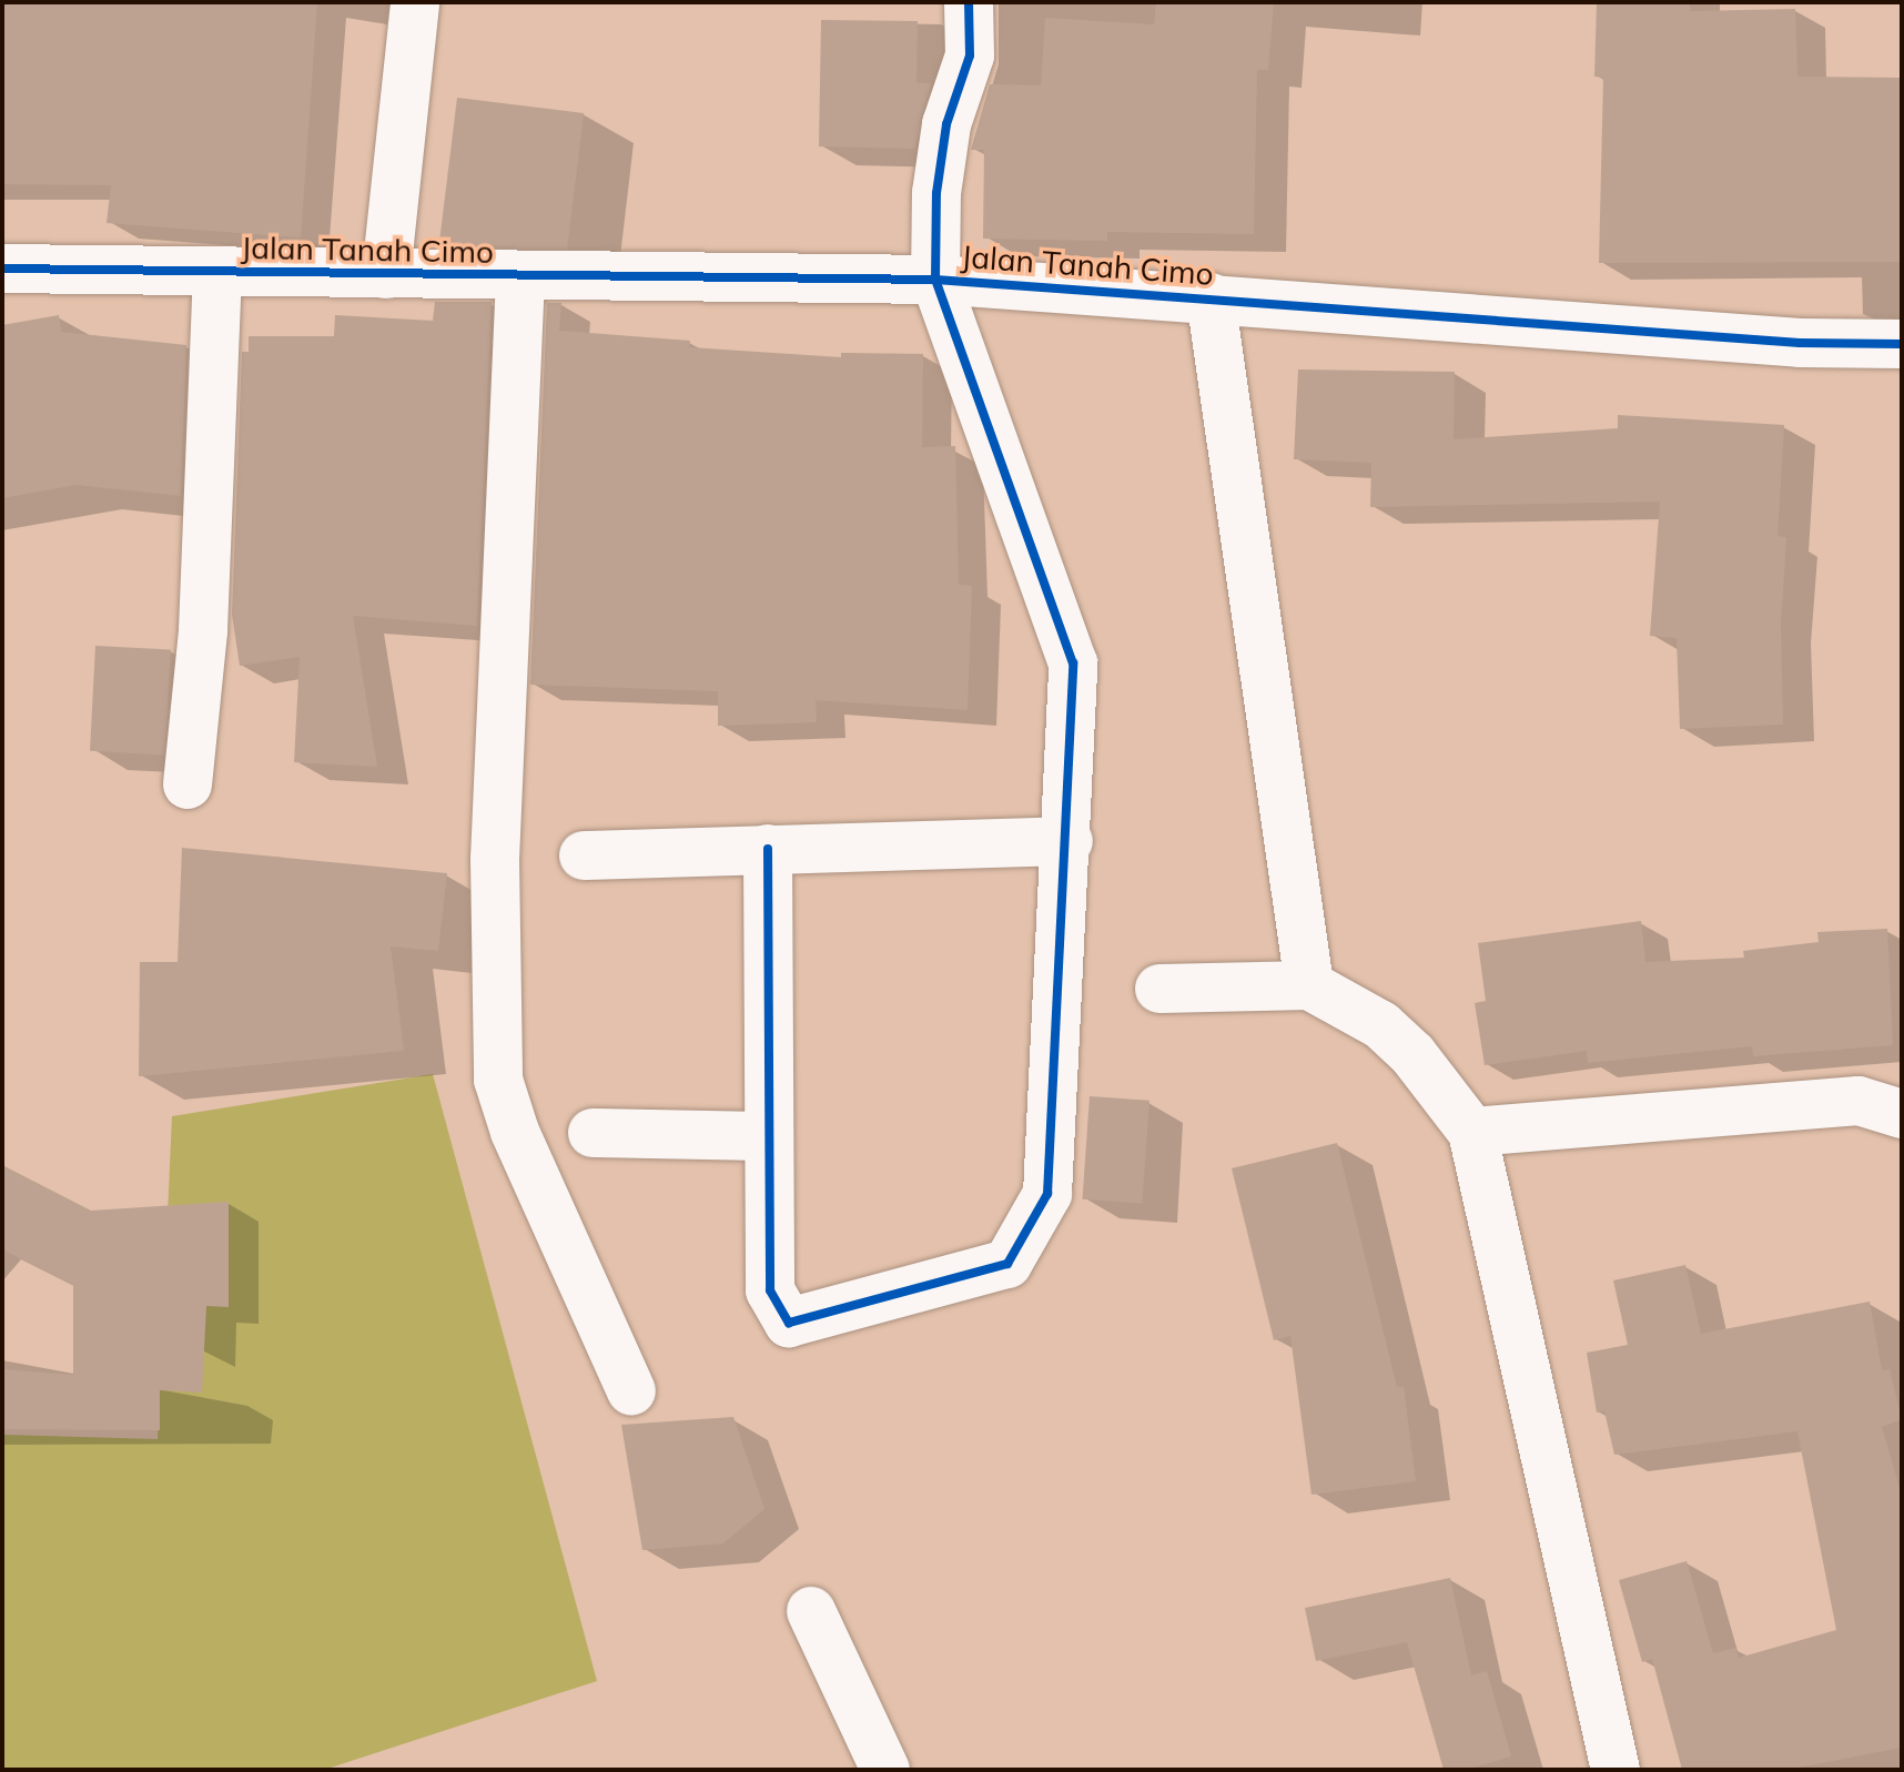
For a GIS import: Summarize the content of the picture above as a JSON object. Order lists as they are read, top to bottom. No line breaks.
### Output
{"streets":{"street":["Jalan Tanah Cimo"]}}
